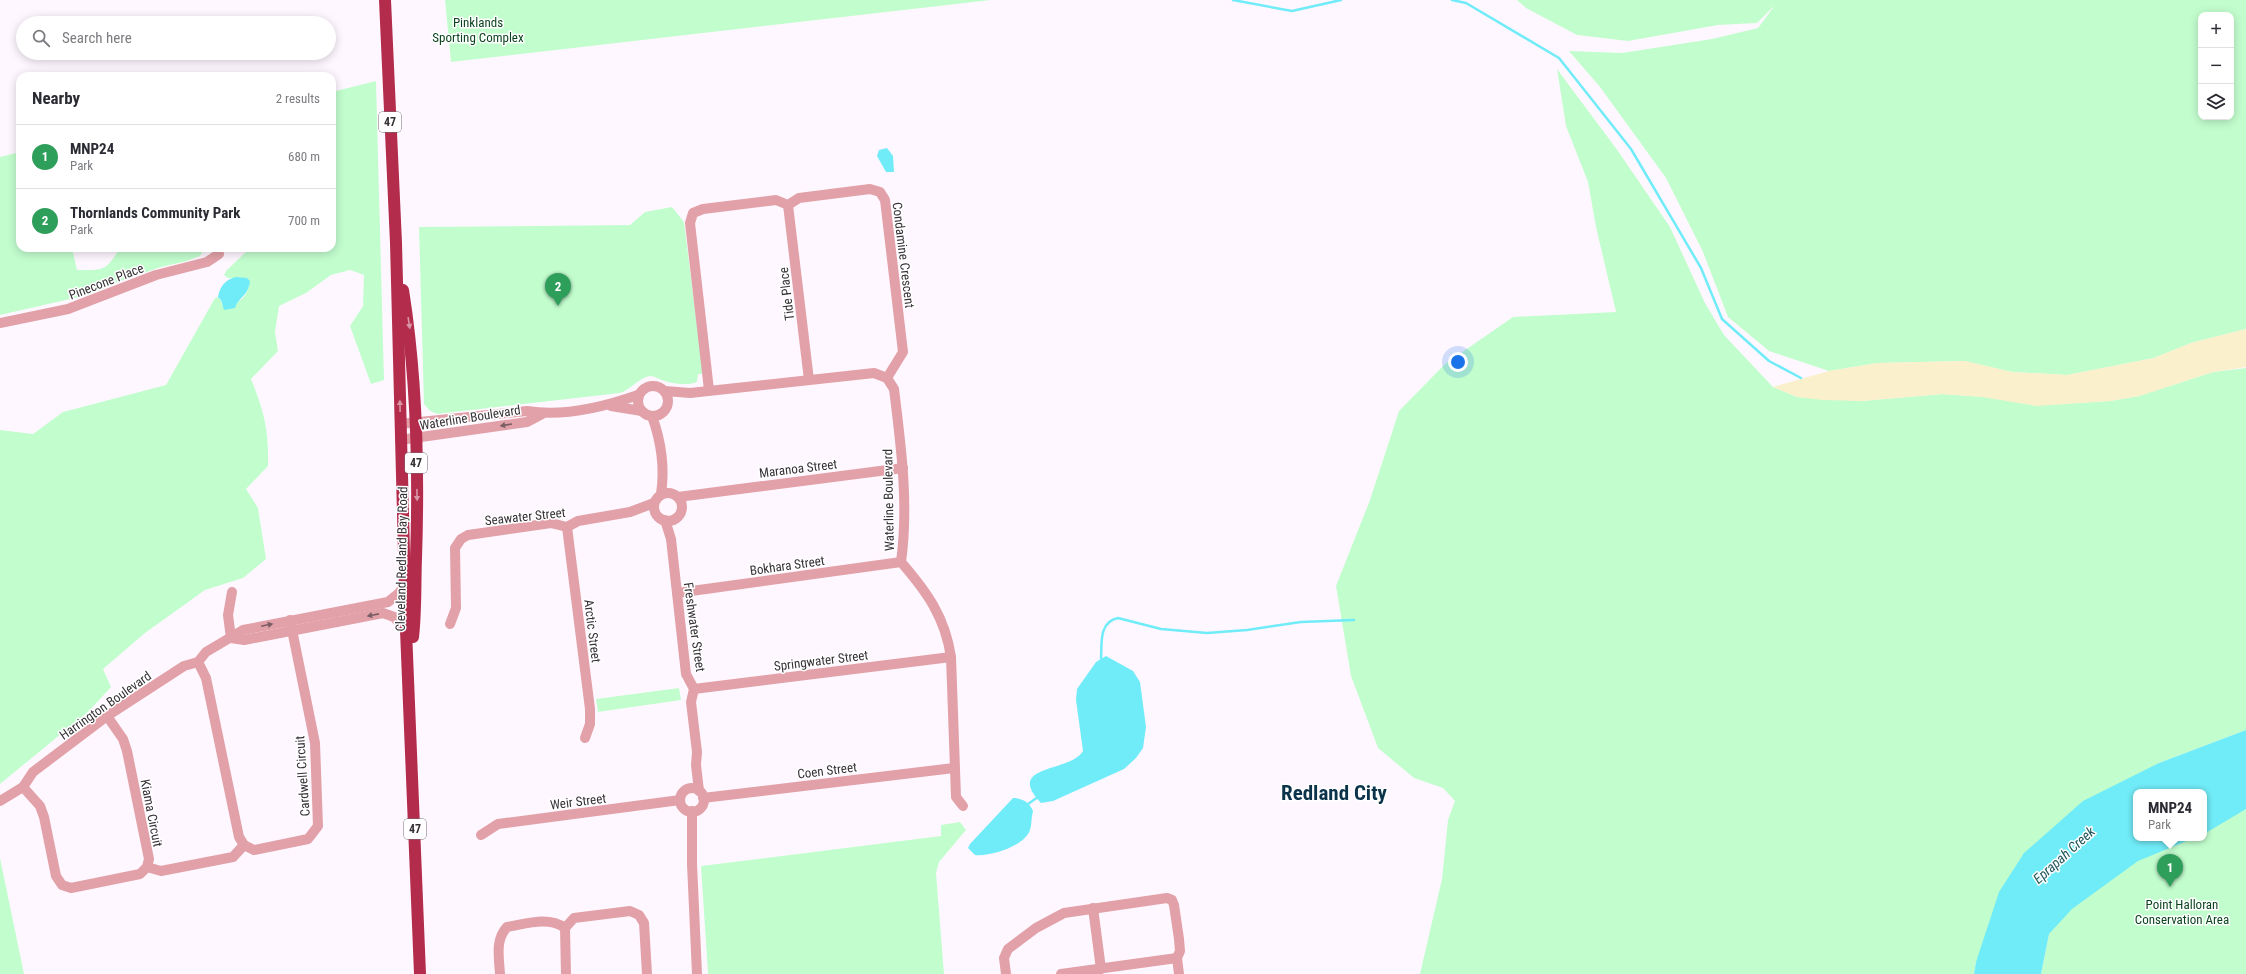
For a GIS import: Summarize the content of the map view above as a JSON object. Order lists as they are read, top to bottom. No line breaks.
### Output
{"streets":{"highway":["47","Cleveland Redland Bay Road"],"street":["Condamine Crescent","Pinecone Place","Tide Place","Waterline Boulevard","Maranoa Street","Seawater Street","Bokhara Street","Freshwater Street","Arctic Street","Springwater Street","Harrington Boulevard","Coen Street","Cardwell Circuit","Weir Street","Kiama Circuit"]},"crossings":[["Condamine Crescent","Tide Place"],["Condamine Crescent","Waterline Boulevard"],["Waterline Boulevard","Maranoa Street"],["Waterline Boulevard","Cleveland Redland Bay Road"],["Waterline Boulevard","Bokhara Street"],["Waterline Boulevard","Springwater Street"],["Waterline Boulevard","Coen Street"],["Maranoa Street","Seawater Street"],["Maranoa Street","Freshwater Street"],["Seawater Street","Freshwater Street"],["Seawater Street","Arctic Street"],["Bokhara Street","Freshwater Street"],["Freshwater Street","Springwater Street"],["Freshwater Street","Coen Street"],["Freshwater Street","Weir Street"],["Harrington Boulevard","Kiama Circuit"],["Coen Street","Weir Street"]],"districts":["Redland City"],"water":["Eprapah Creek"],"parks":["Pinklands Sporting Complex","Point Halloran Conservation Area"],"page":{"map_buttons":["+","−"],"search":"Search here","heading":["Nearby","2 results"],"list":[{"mark":"1","name":"MNP24","note":"Park","value":"680 m"},{"mark":"2","name":"Thornlands Community Park","note":"Park","value":"700 m"}],"pins":["2","1"],"popup":["MNP24","Park"]}}
